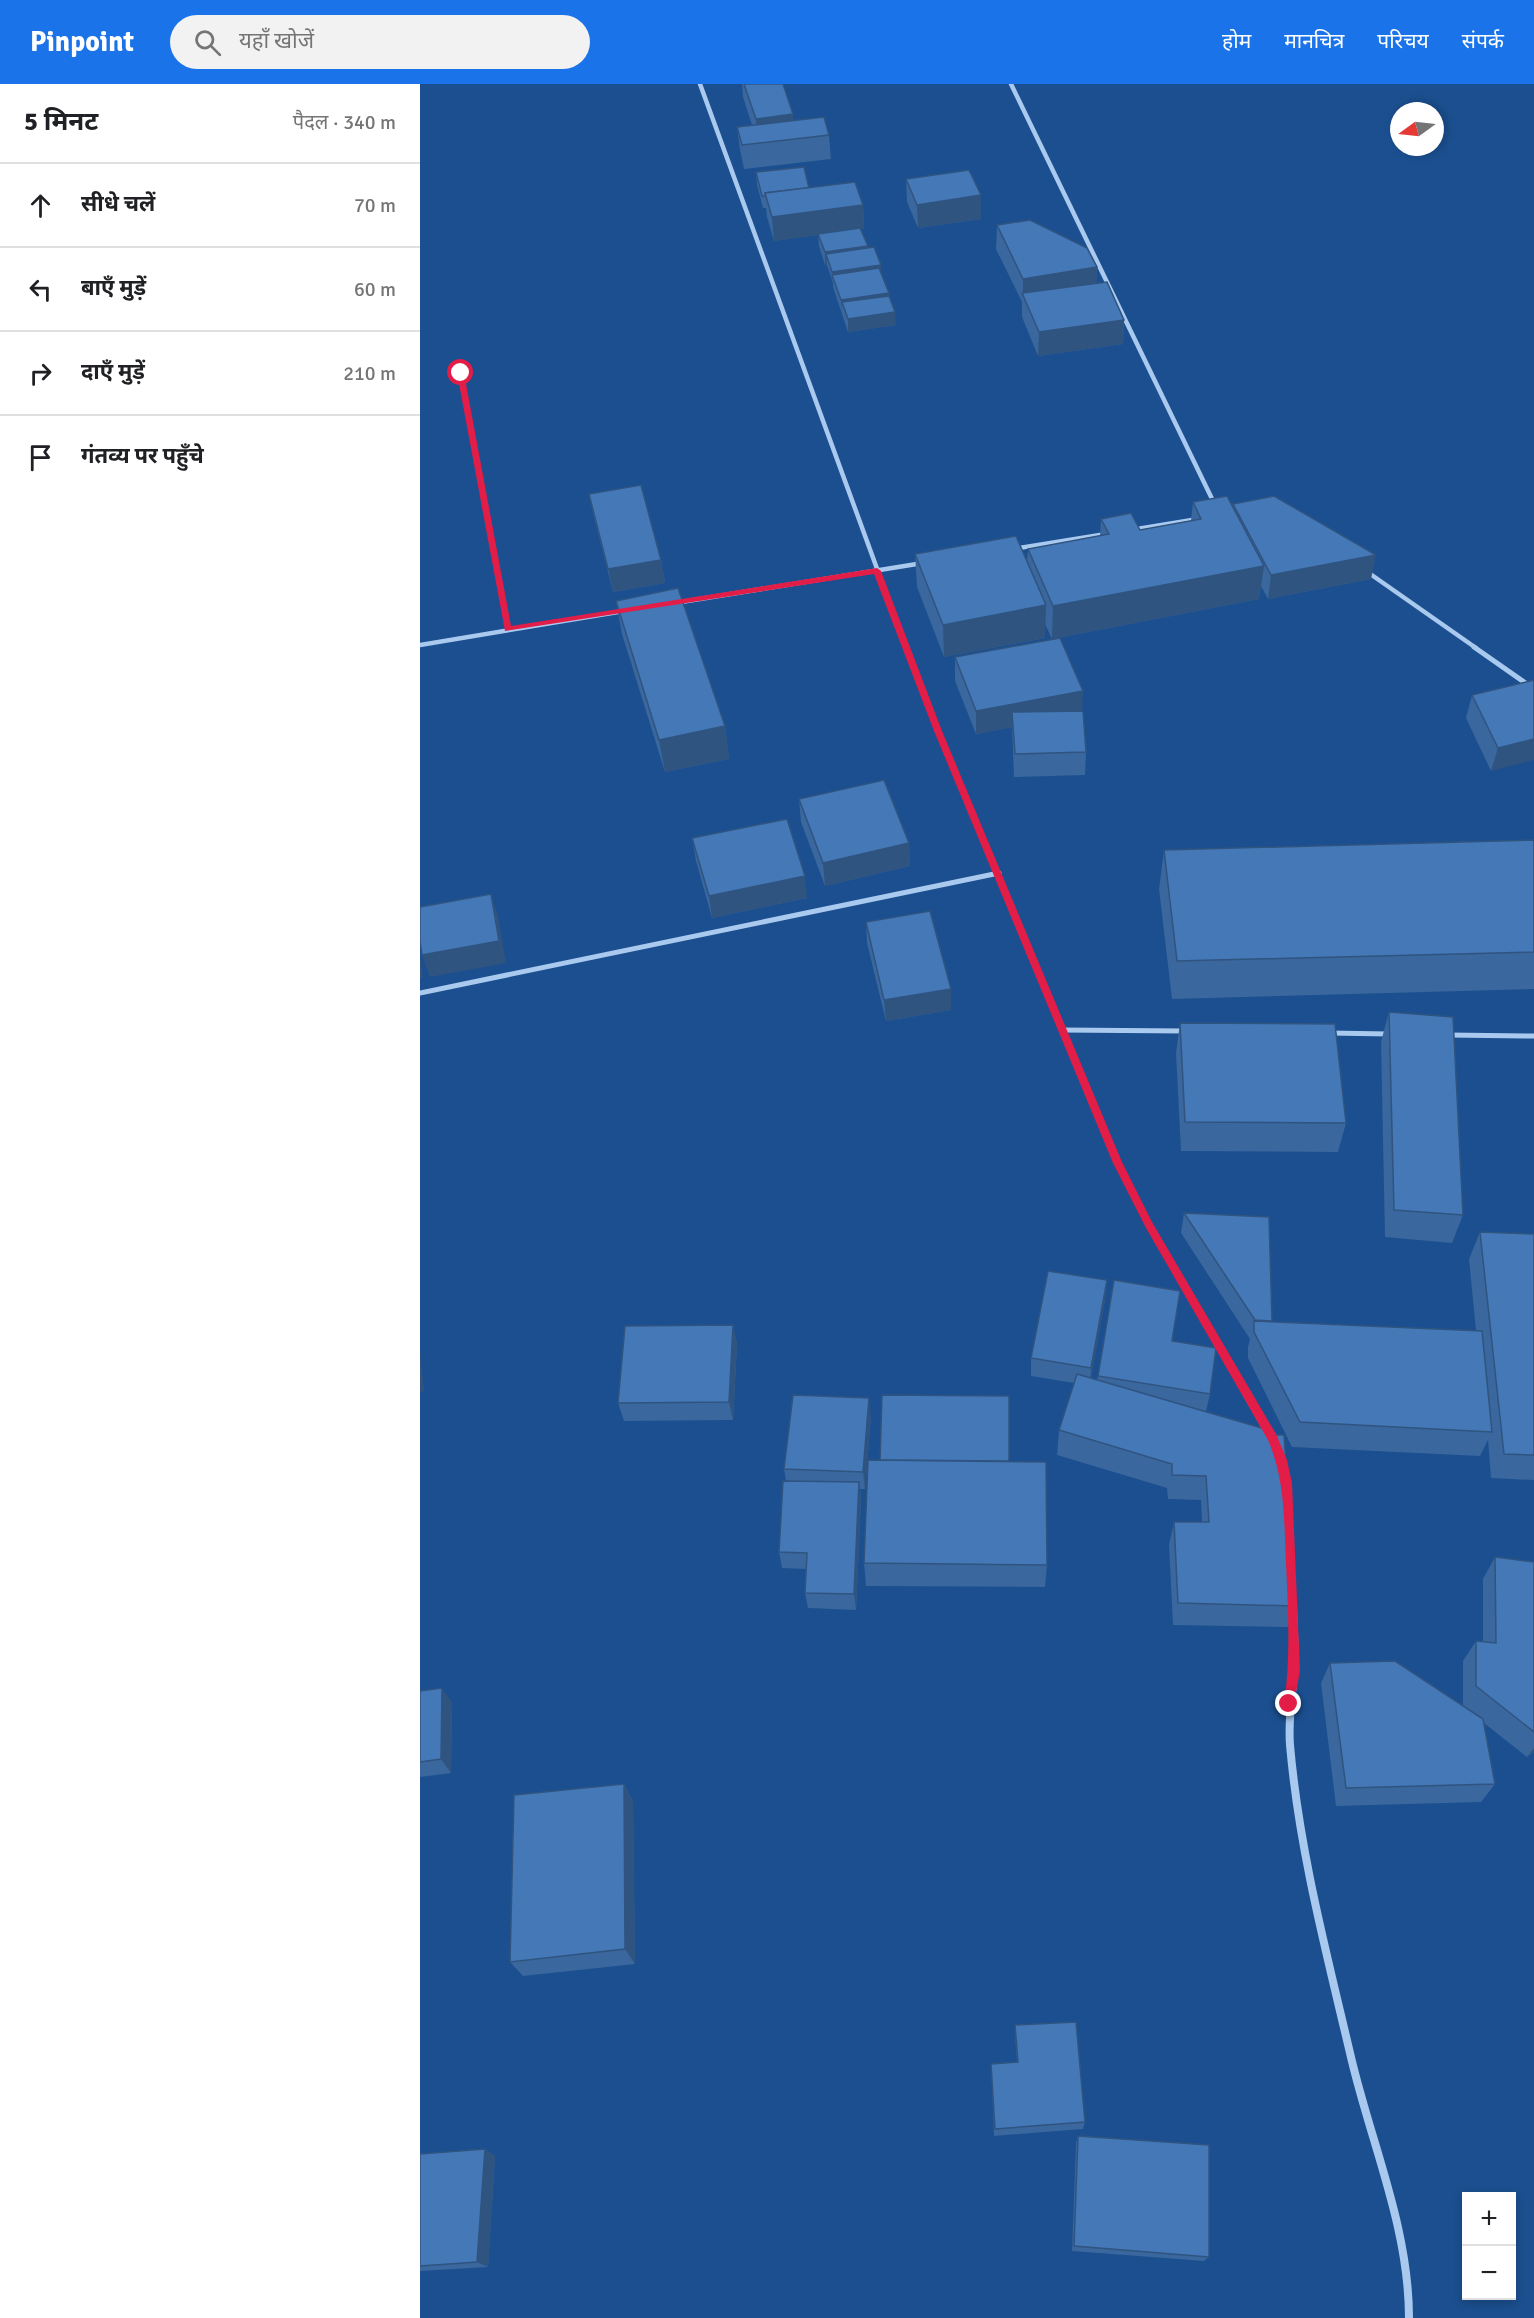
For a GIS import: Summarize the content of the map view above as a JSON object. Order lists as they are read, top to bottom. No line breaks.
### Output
{"north":"left","page":{"header":"Pinpoint","search":"यहाँ खोजें","nav":["होम","मानचित्र","परिचय","संपर्क"],"heading":["5 मिनट","पैदल · 340 m"],"list":[["सीधे चलें","70 m"],["बाएँ मुड़ें","60 m"],["दाएँ मुड़ें","210 m"],"गंतव्य पर पहुँचे"],"map_buttons":["+","−"]}}
